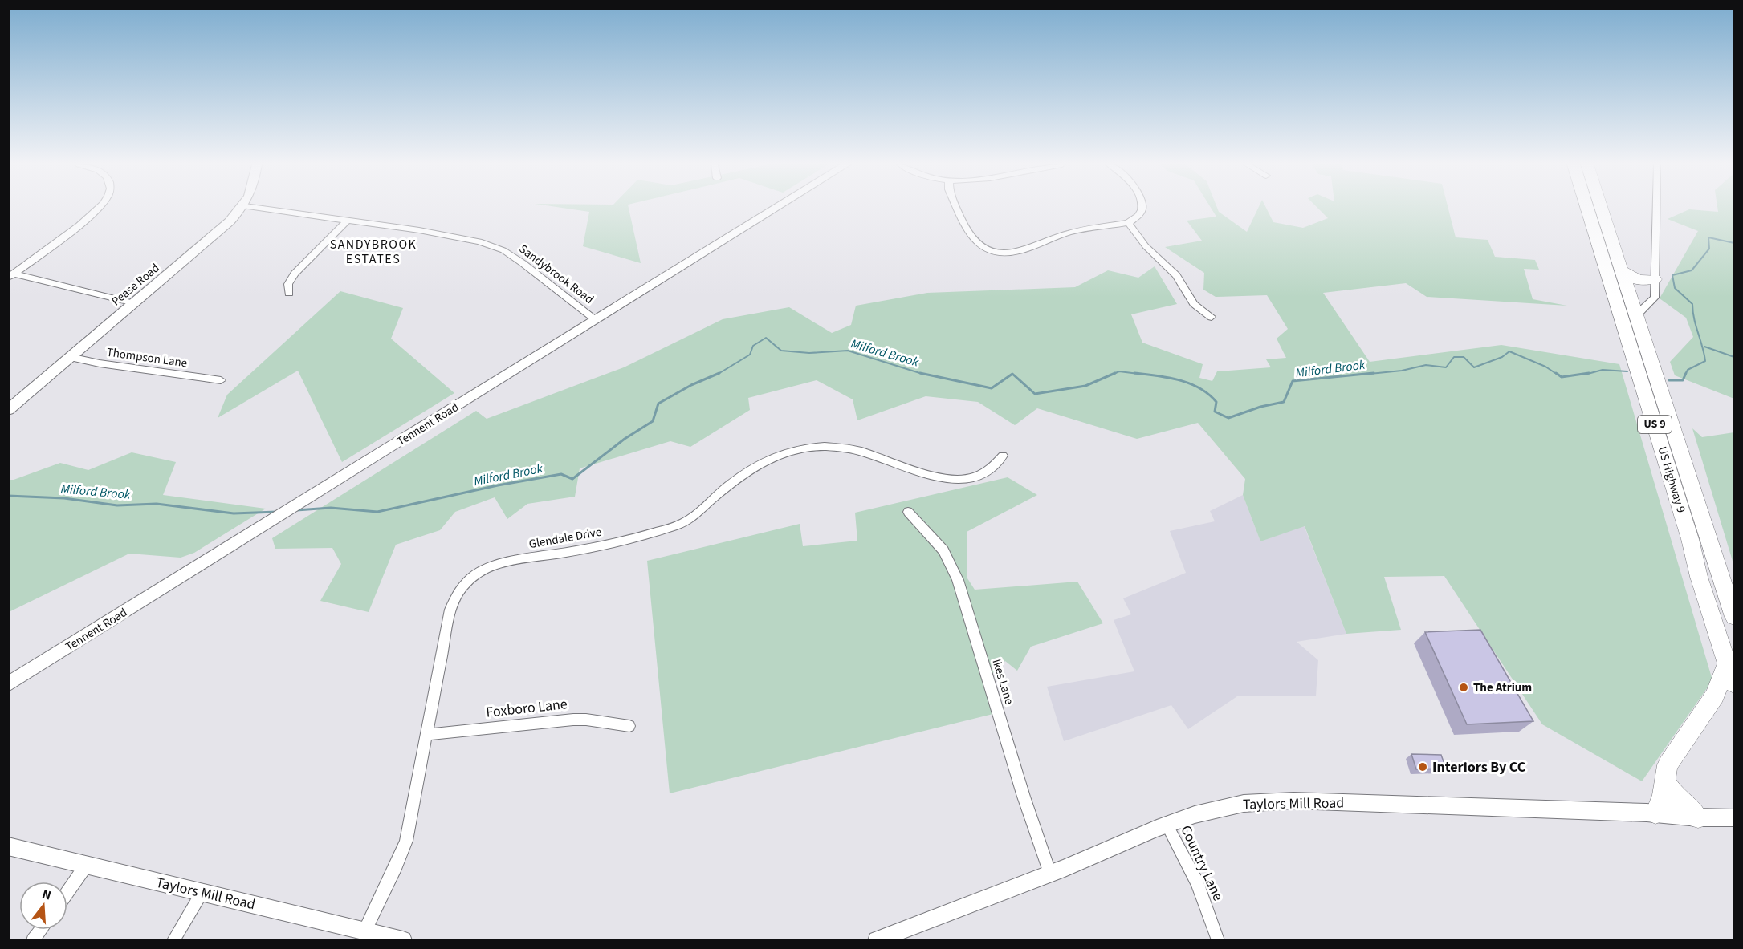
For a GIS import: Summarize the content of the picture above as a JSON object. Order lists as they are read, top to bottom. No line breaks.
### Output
{"streets":{"highway":["US 9","US Highway 9"],"street":["Sandybrook Road","Pease Road","Thompson Lane","Tennent Road","Glendale Drive","Ikes Lane","Foxboro Lane","Taylors Mill Road","Country Lane"]},"crossings":[["Sandybrook Road","Tennent Road"],["Pease Road","Thompson Lane"],["Glendale Drive","Foxboro Lane"],["Glendale Drive","Taylors Mill Road"],["Ikes Lane","Taylors Mill Road"],["Taylors Mill Road","Country Lane"]],"districts":["SANDYBROOK ESTATES"],"water":["Milford Brook"],"places":["The Atrium","Interiors By CC"],"north":"top"}
